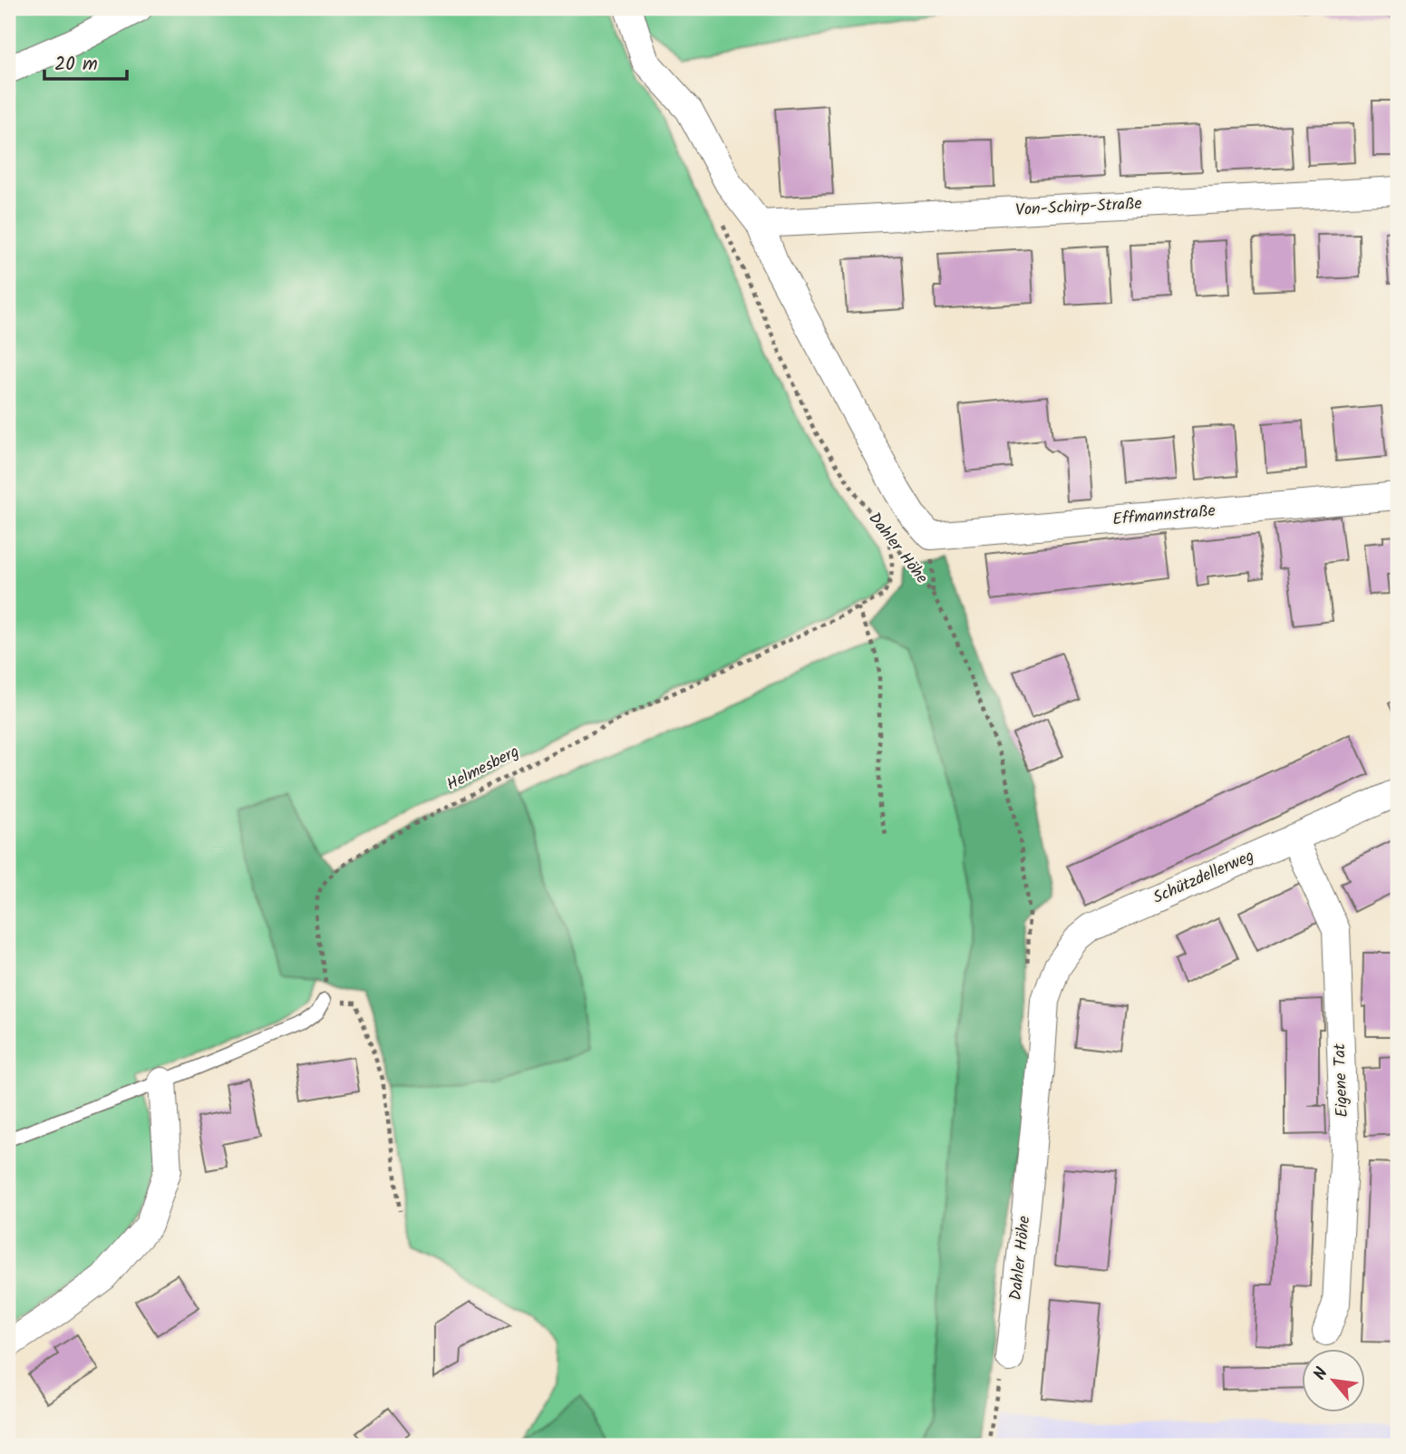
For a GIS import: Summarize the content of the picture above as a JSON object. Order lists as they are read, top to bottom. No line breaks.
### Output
{"streets":{"street":["Von-Schirp-Straße","Effmannstraße","Dahler Höhe","Schützdellerweg","Eigene Tat"],"path":["Helmesberg"]},"crossings":[["Von-Schirp-Straße","Dahler Höhe"],["Effmannstraße","Dahler Höhe"],["Dahler Höhe","Helmesberg"],["Dahler Höhe","Schützdellerweg"],["Schützdellerweg","Eigene Tat"]],"scale_bar":"20 m","north":"top left"}
